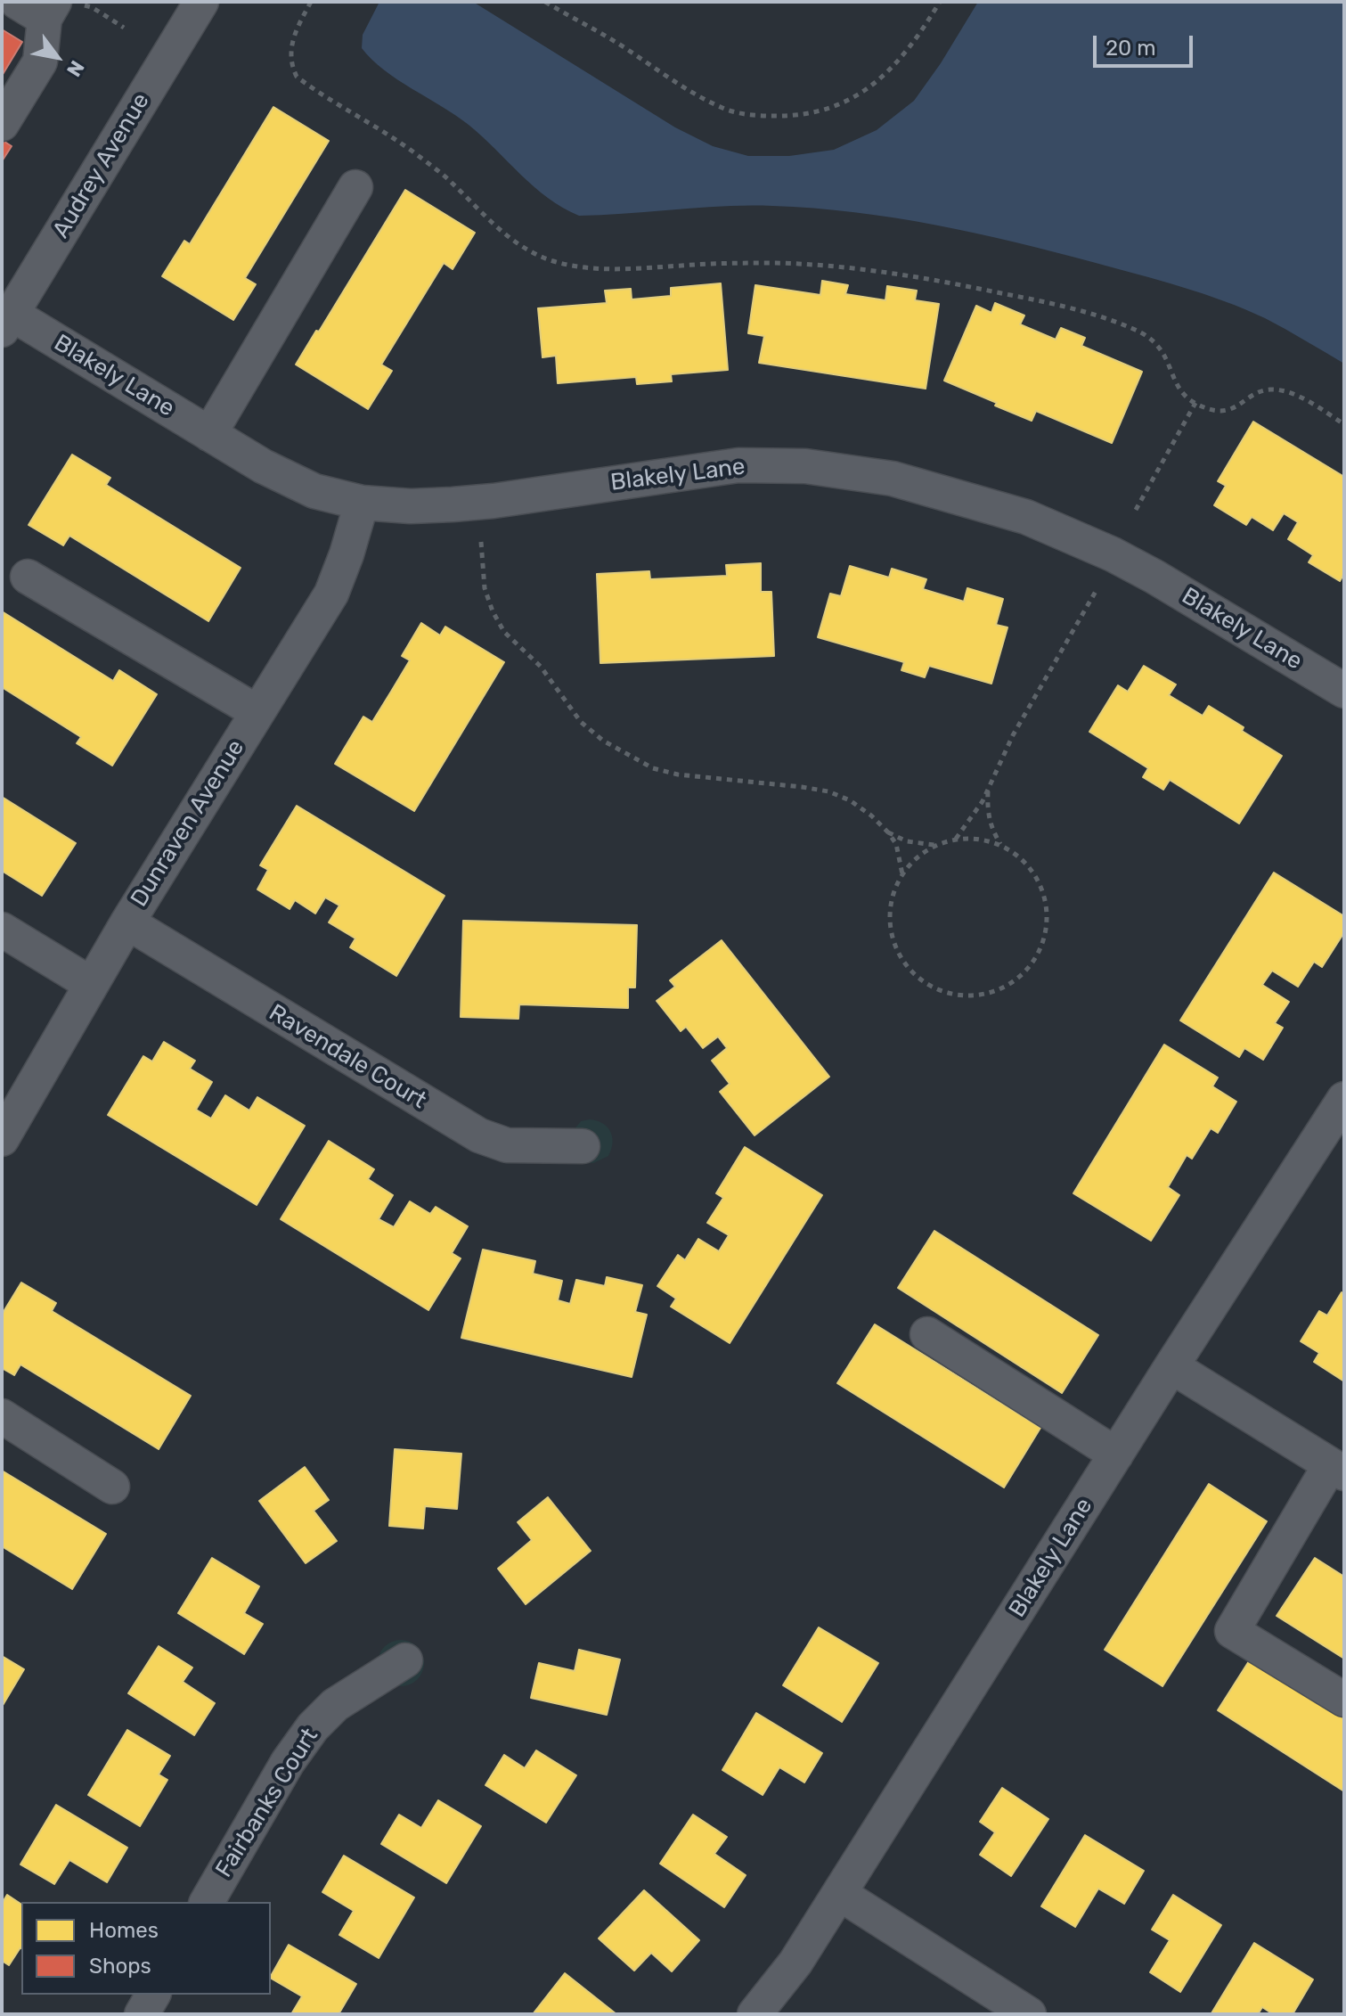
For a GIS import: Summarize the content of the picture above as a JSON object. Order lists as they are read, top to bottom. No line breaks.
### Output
{"streets":{"street":["Audrey Avenue","Blakely Lane","Dunraven Avenue","Ravendale Court","Fairbanks Court"]},"crossings":[["Audrey Avenue","Blakely Lane"],["Blakely Lane","Dunraven Avenue"],["Dunraven Avenue","Ravendale Court"]],"legend":["Homes","Shops"],"scale_bar":"20 m","north":"bottom right"}
